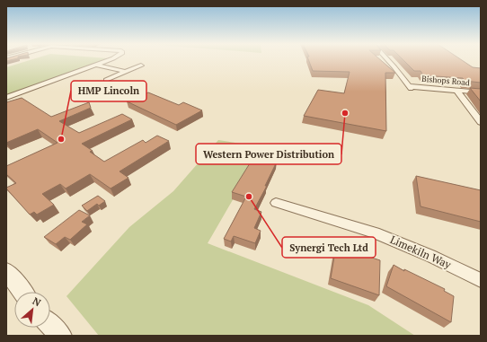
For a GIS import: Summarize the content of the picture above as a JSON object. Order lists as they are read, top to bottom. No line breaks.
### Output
{"streets":{"street":["Bishops Road","Limekiln Way"]},"places":["Western Power Distribution","HMP Lincoln","Synergi Tech Ltd"],"north":"top right"}
